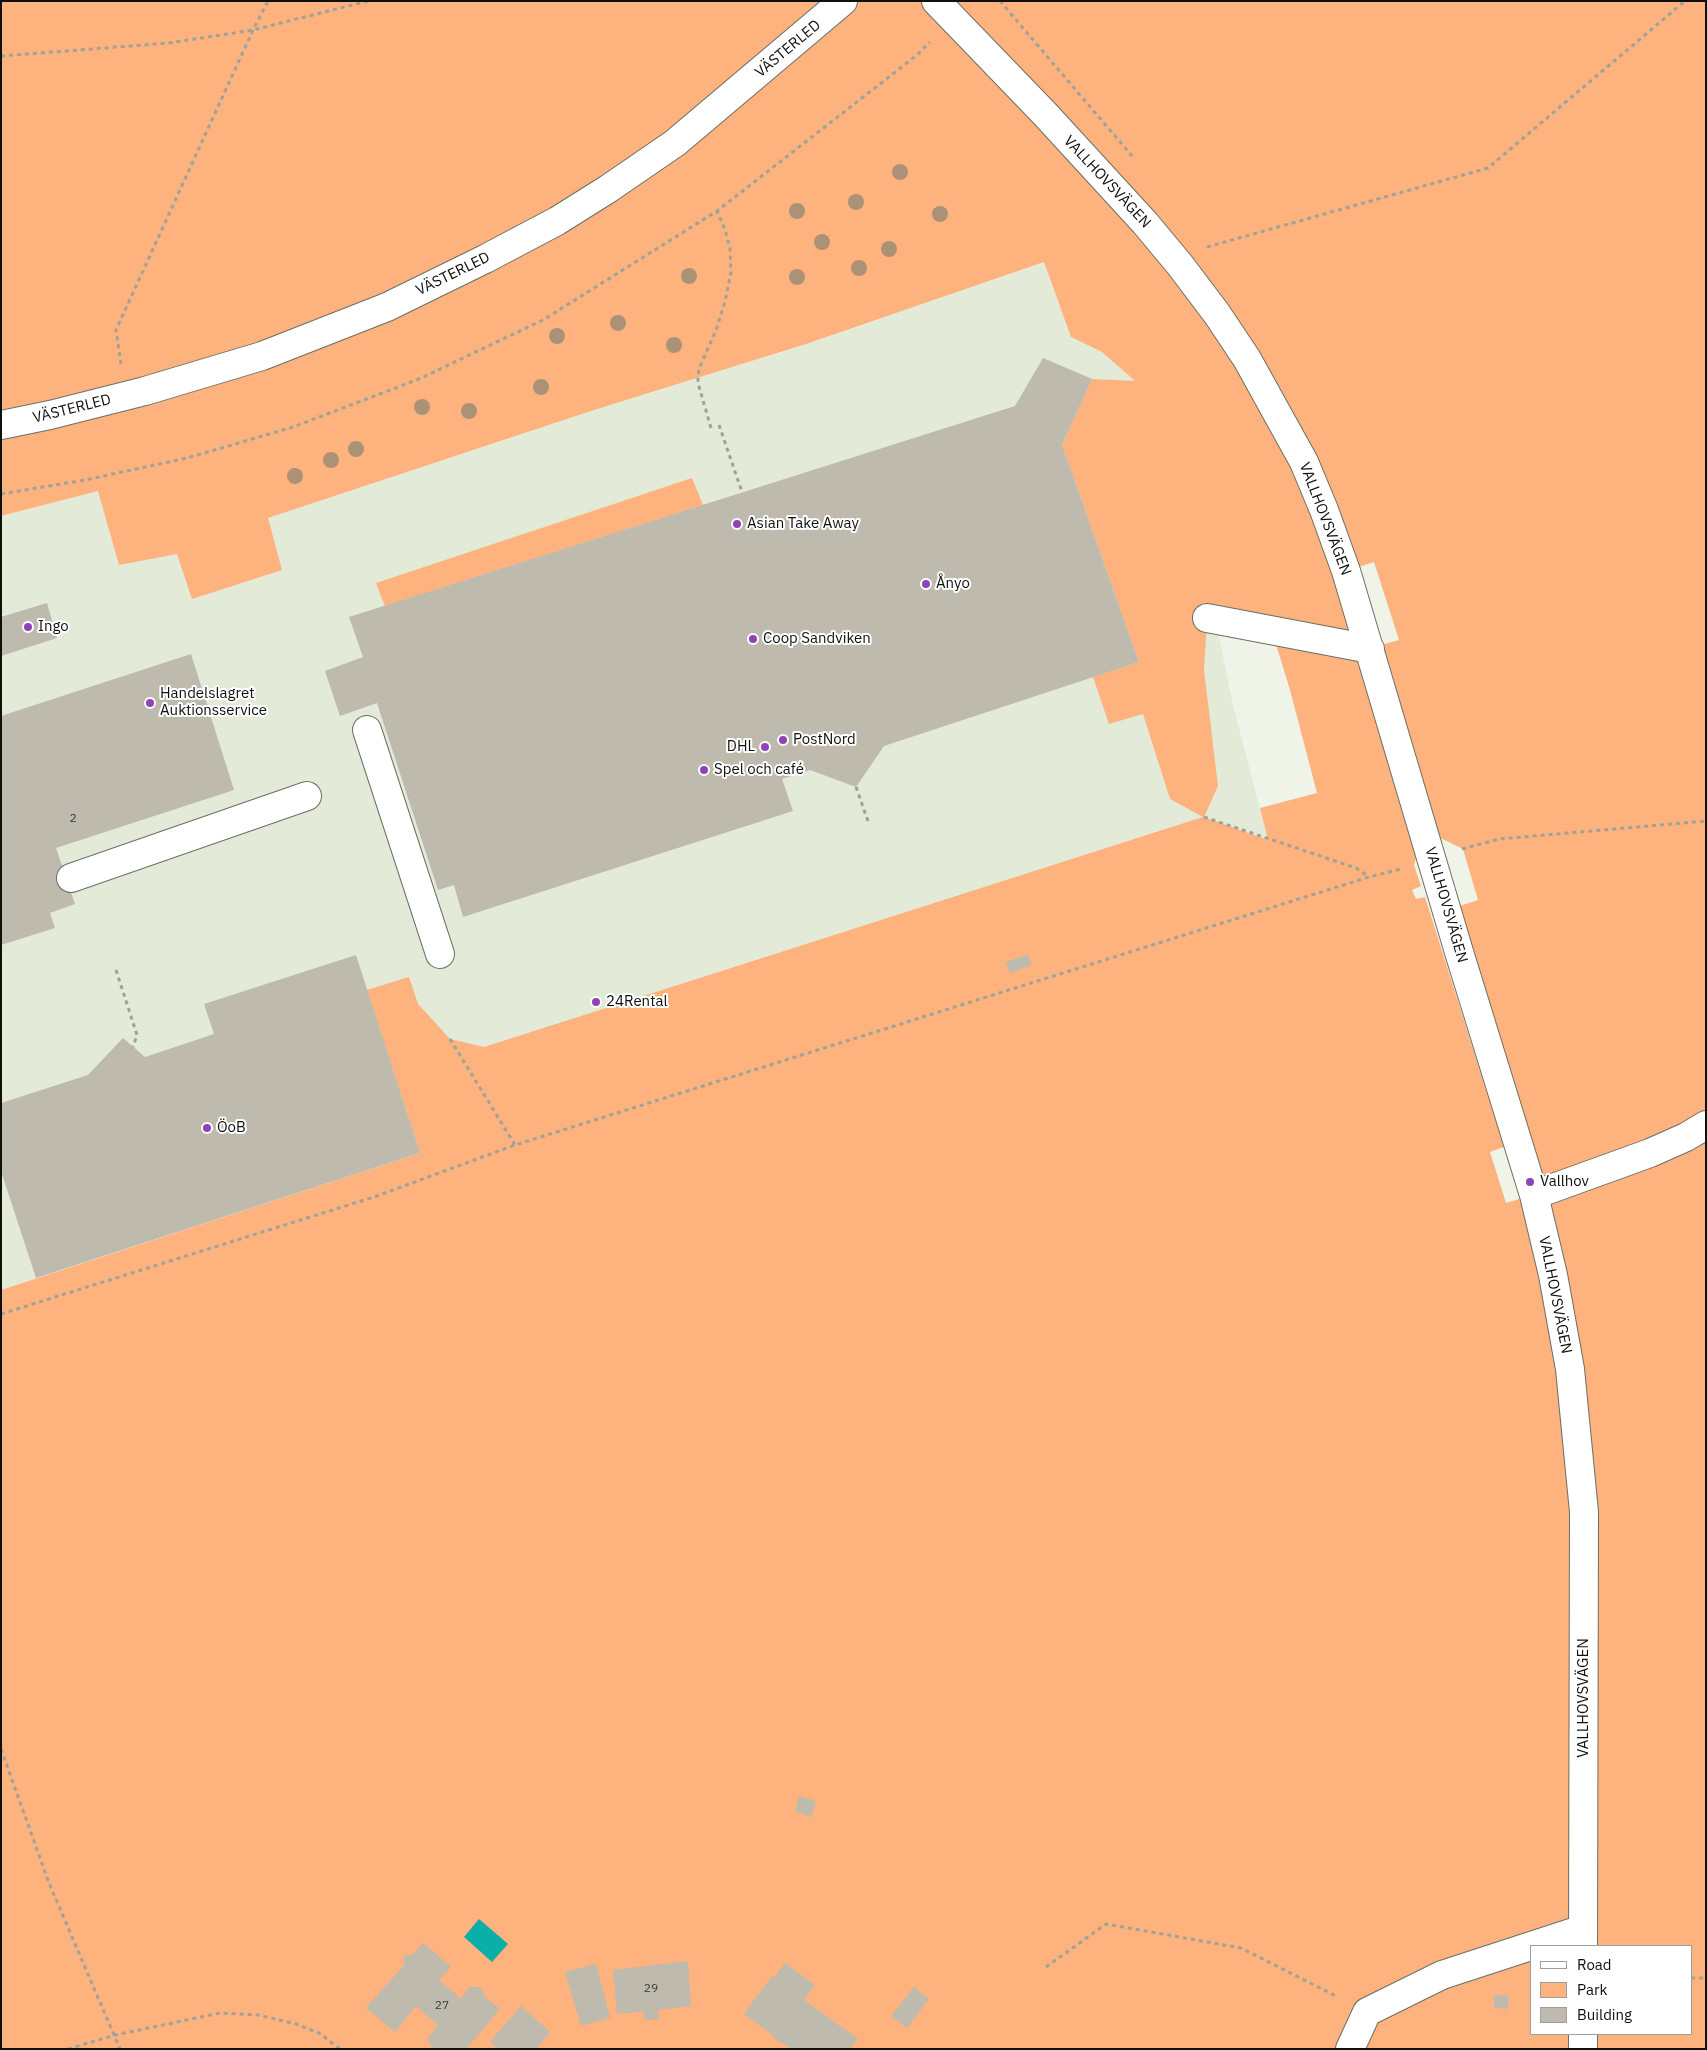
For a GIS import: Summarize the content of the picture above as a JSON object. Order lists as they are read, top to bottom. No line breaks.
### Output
{"streets":{"street":["VÄSTERLED","VALLHOVSVÄGEN"]},"places":["Asian Take Away","Ånyo","Ingo","Coop Sandviken","Handelslagret Auktionsservice","PostNord","DHL","Spel och café","24Rental","ÖoB","Vallhov"],"house_numbers":["2","29","27"],"legend":["Road","Park","Building"]}
